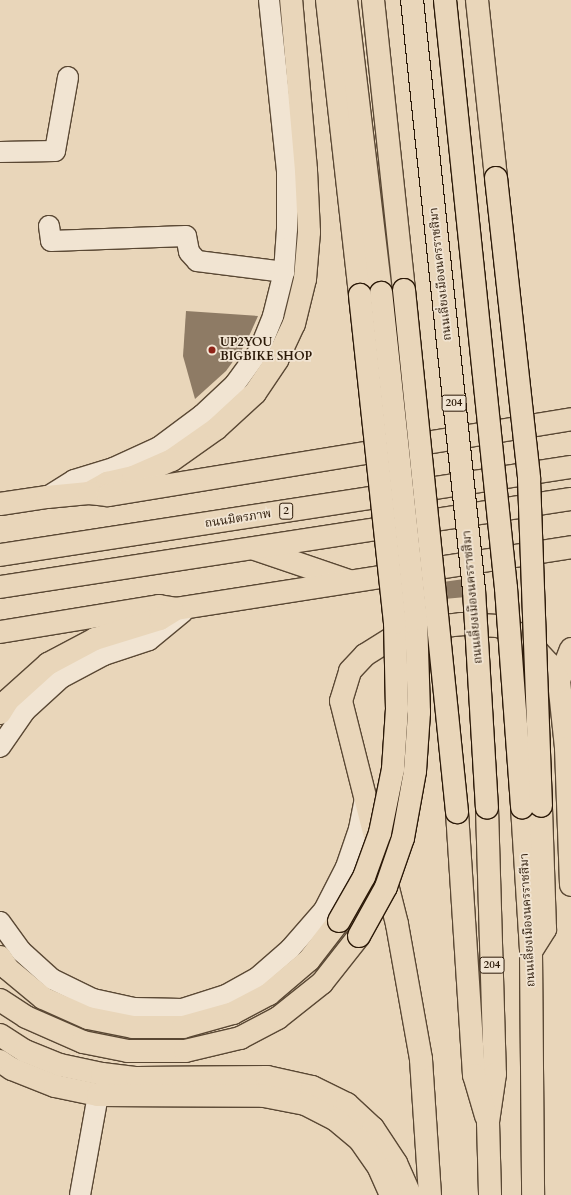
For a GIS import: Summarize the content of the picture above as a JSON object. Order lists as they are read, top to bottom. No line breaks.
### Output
{"streets":{"highway":["ถนนเลี่ยงเมืองนครราชสีมา","204","2","ถนนมิตรภาพ"]},"places":["UP2YOU BIGBIKE SHOP"]}
